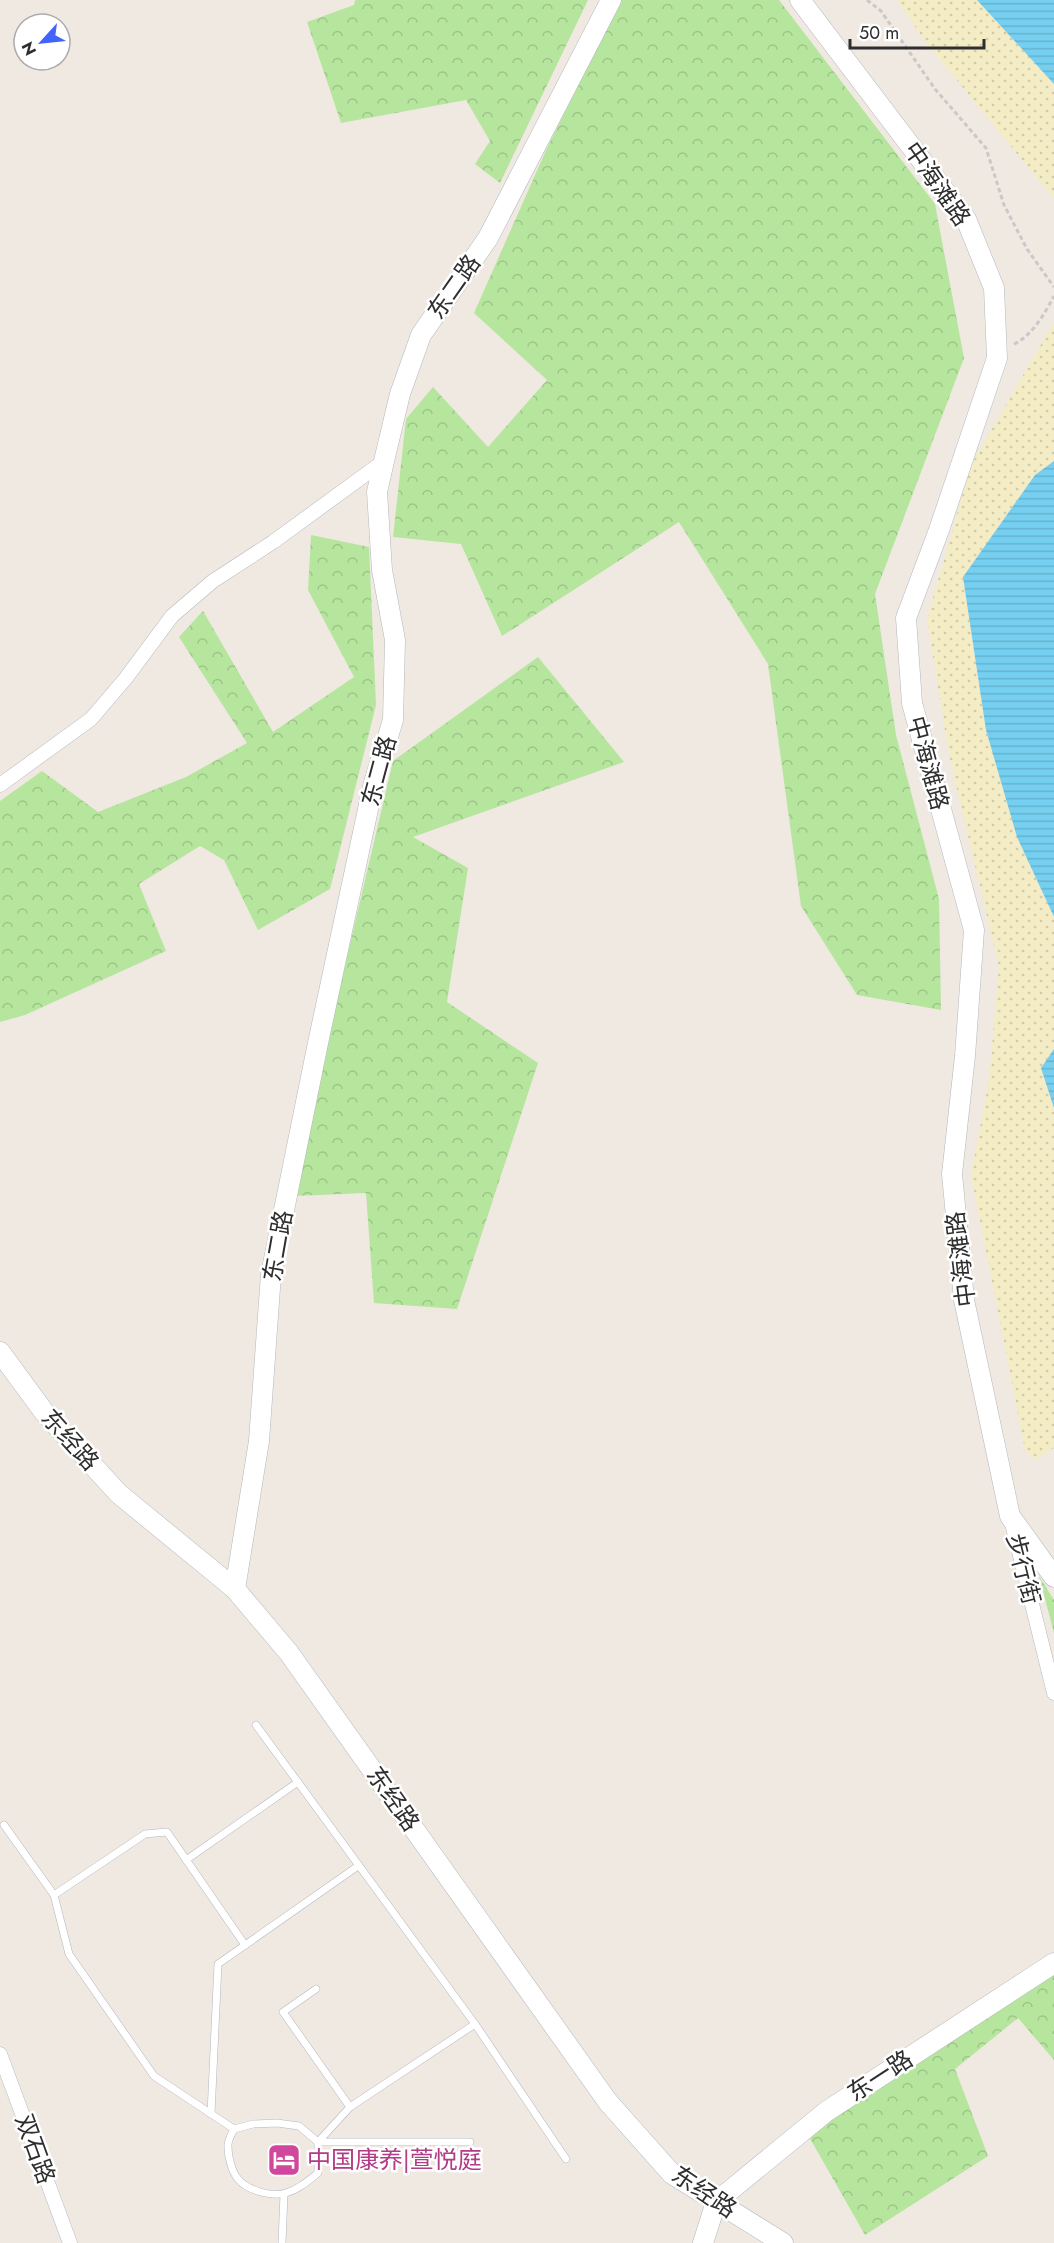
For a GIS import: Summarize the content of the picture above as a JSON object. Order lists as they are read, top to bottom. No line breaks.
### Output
{"streets":{"main road":["中海滩路","东二路","东经路","东一路"],"street":["步行街","双石路"]},"crossings":[["中海滩路","步行街"],["东二路","东经路"],["东经路","东一路"]],"places":{"hotel":["中国康养|萱悦庭"]},"scale_bar":"50 m","north":"bottom left"}
